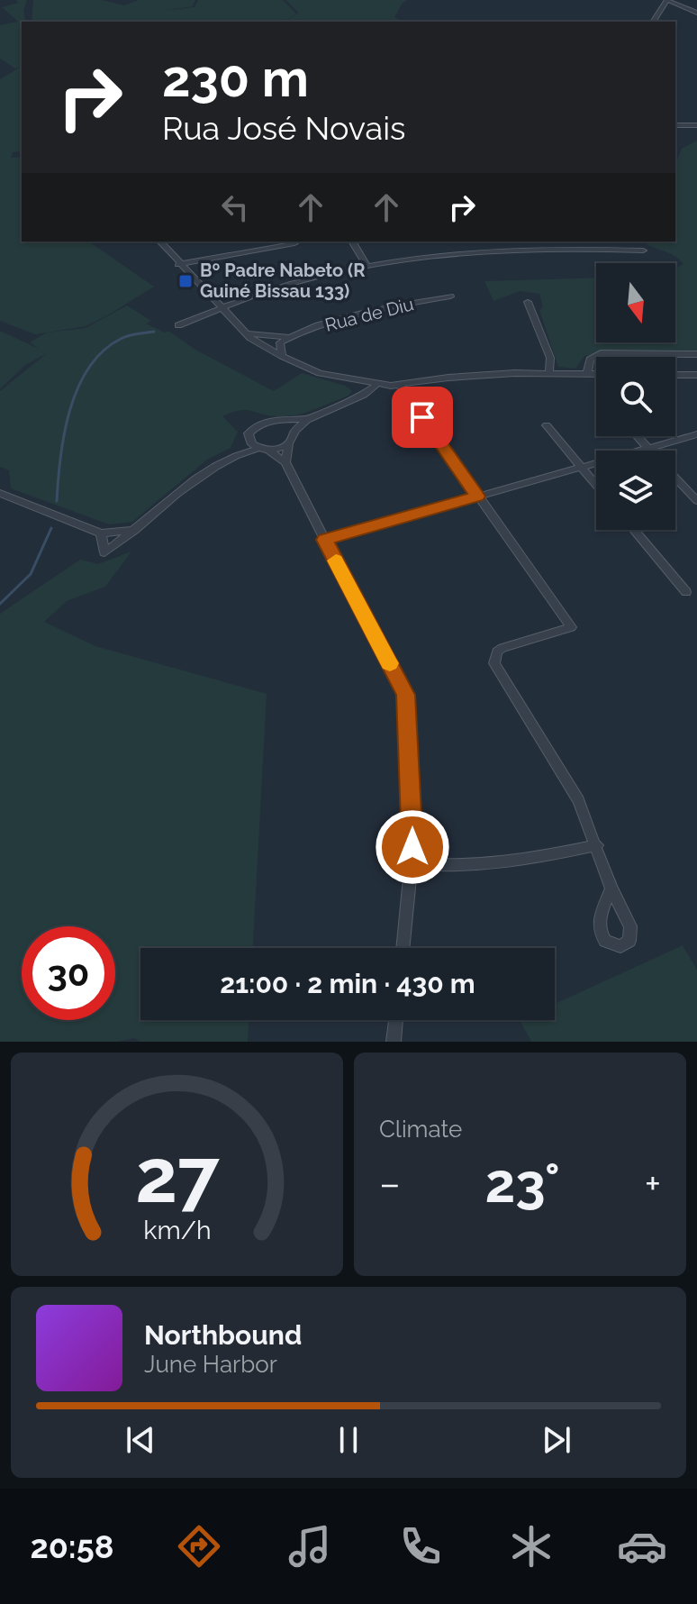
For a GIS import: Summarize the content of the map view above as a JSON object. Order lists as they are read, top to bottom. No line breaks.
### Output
{"streets":{"street":["Rua de Diu"]},"places":{"transit":["Bº Padre Nabeto (R Guiné Bissau 133)"]},"north":"bottom","page":{"turn":["230 m","Rua José Novais"],"limit":"30","trip":"21:00 · 2 min · 430 m","tile":"Climate","heat":["−","23°","+"],"song":["Northbound","June Harbor"],"tabs":"20:58","gauge":["27","km/h"]}}
